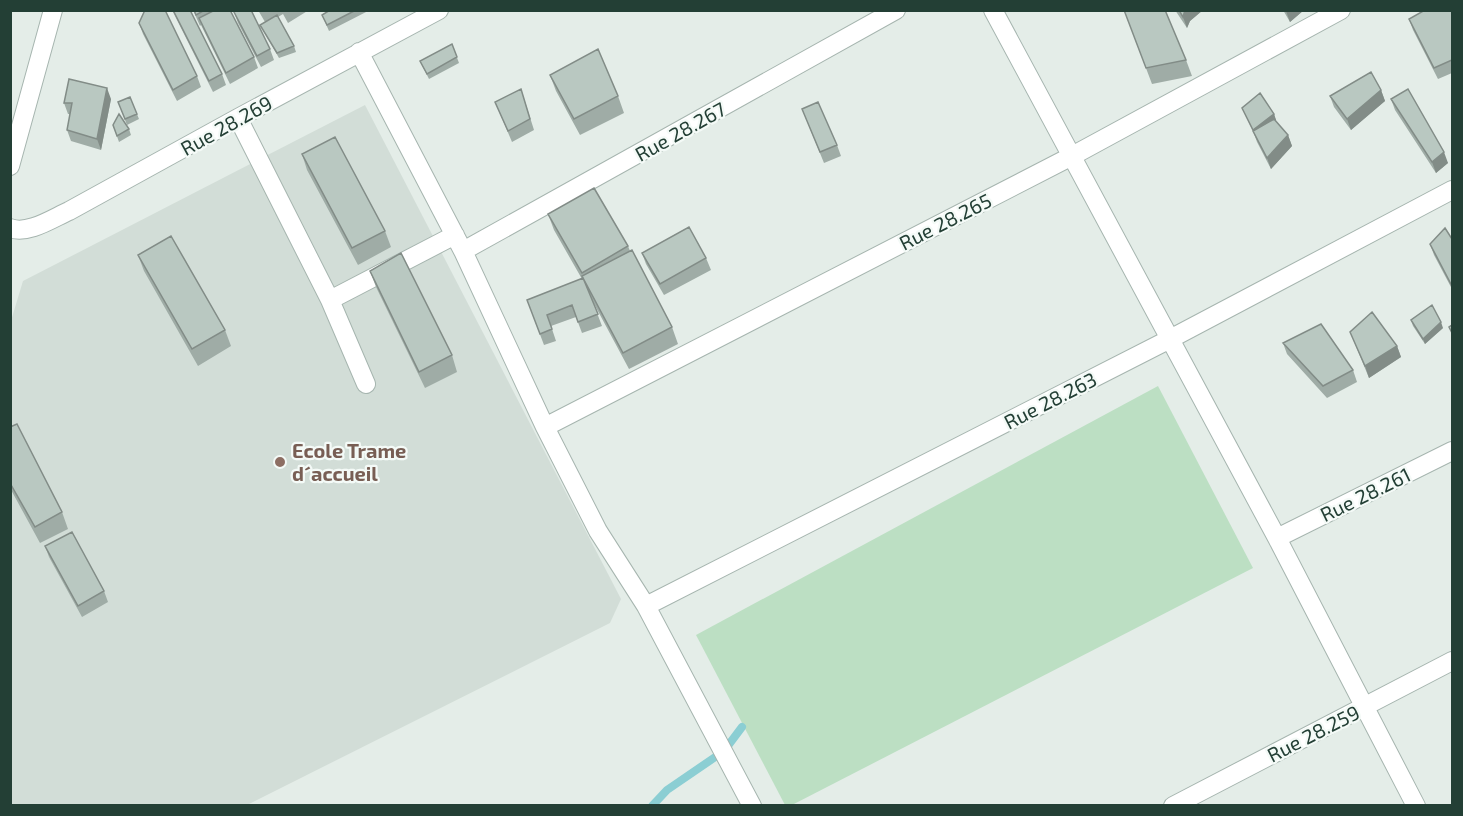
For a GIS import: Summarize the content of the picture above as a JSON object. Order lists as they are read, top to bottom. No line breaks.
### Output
{"streets":{"street":["Rue 28.269","Rue 28.267","Rue 28.265","Rue 28.263","Rue 28.261","Rue 28.259"]},"places":["Ecole Trame d´accueil"]}
